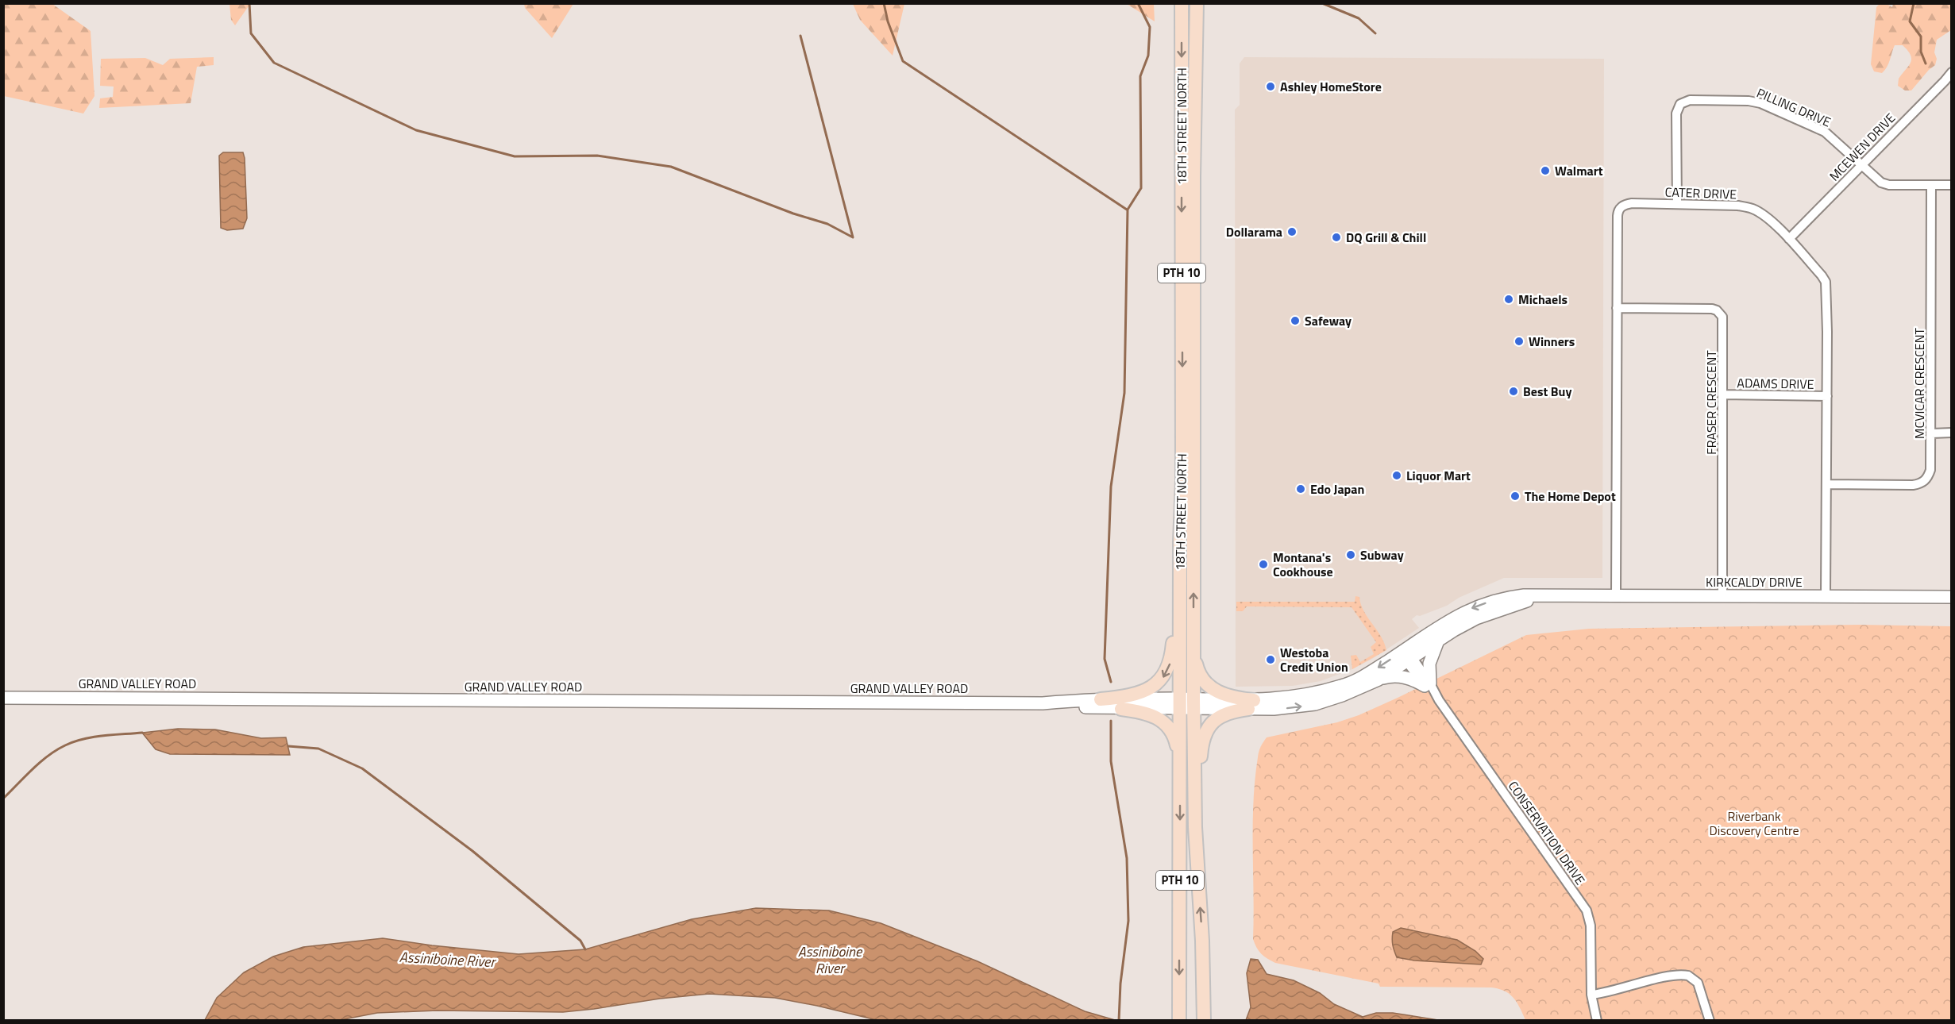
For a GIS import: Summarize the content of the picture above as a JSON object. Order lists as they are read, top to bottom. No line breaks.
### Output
{"streets":{"main road":["18TH STREET NORTH","PTH 10","KIRKCALDY DRIVE","GRAND VALLEY ROAD"],"street":["PILLING DRIVE","MCEWEN DRIVE","CATER DRIVE","ADAMS DRIVE","MCVICAR CRESCENT","FRASER CRESCENT","CONSERVATION DRIVE"]},"crossings":[["PILLING DRIVE","MCEWEN DRIVE"],["PILLING DRIVE","CATER DRIVE"],["PILLING DRIVE","MCVICAR CRESCENT"],["18TH STREET NORTH","KIRKCALDY DRIVE"],["18TH STREET NORTH","GRAND VALLEY ROAD"],["MCEWEN DRIVE","CATER DRIVE"],["CATER DRIVE","ADAMS DRIVE"],["CATER DRIVE","MCVICAR CRESCENT"],["CATER DRIVE","FRASER CRESCENT"],["CATER DRIVE","KIRKCALDY DRIVE"],["ADAMS DRIVE","FRASER CRESCENT"],["FRASER CRESCENT","KIRKCALDY DRIVE"],["KIRKCALDY DRIVE","GRAND VALLEY ROAD"],["KIRKCALDY DRIVE","CONSERVATION DRIVE"]],"water":["Assiniboine River"],"parks":["Riverbank Discovery Centre"],"places":["Ashley HomeStore","Walmart","Dollarama","DQ Grill & Chill","Michaels","Safeway","Winners","Best Buy","Liquor Mart","Edo Japan","The Home Depot","Subway","Montana's Cookhouse","Westoba Credit Union"]}
